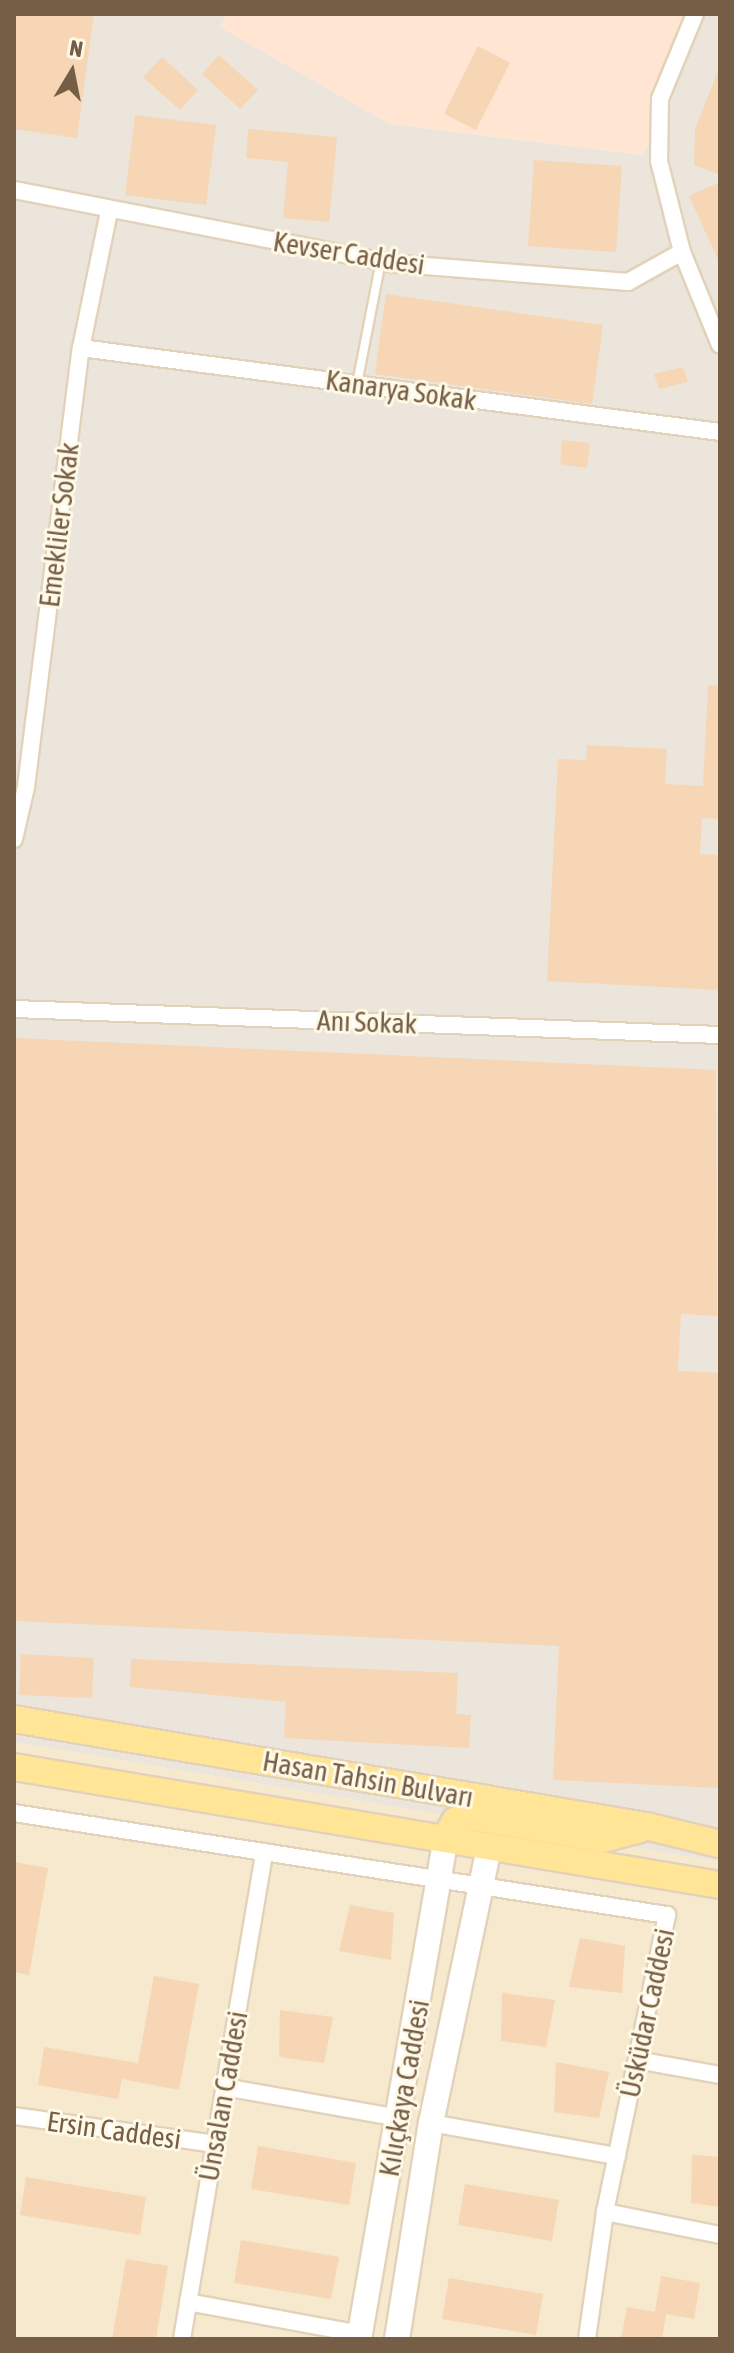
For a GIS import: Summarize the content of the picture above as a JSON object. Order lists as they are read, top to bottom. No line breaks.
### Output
{"streets":{"main road":["Hasan Tahsin Bulvarı"],"street":["Kevser Caddesi","Kanarya Sokak","Emekliler Sokak","Anı Sokak","Üsküdar Caddesi","Kılıçkaya Caddesi","Ünsalan Caddesi","Ersin Caddesi"]},"crossings":[["Kevser Caddesi","Emekliler Sokak"],["Kanarya Sokak","Emekliler Sokak"],["Hasan Tahsin Bulvarı","Kılıçkaya Caddesi"],["Üsküdar Caddesi","Kılıçkaya Caddesi"],["Üsküdar Caddesi","Ünsalan Caddesi"],["Ünsalan Caddesi","Ersin Caddesi"]],"north":"top"}
